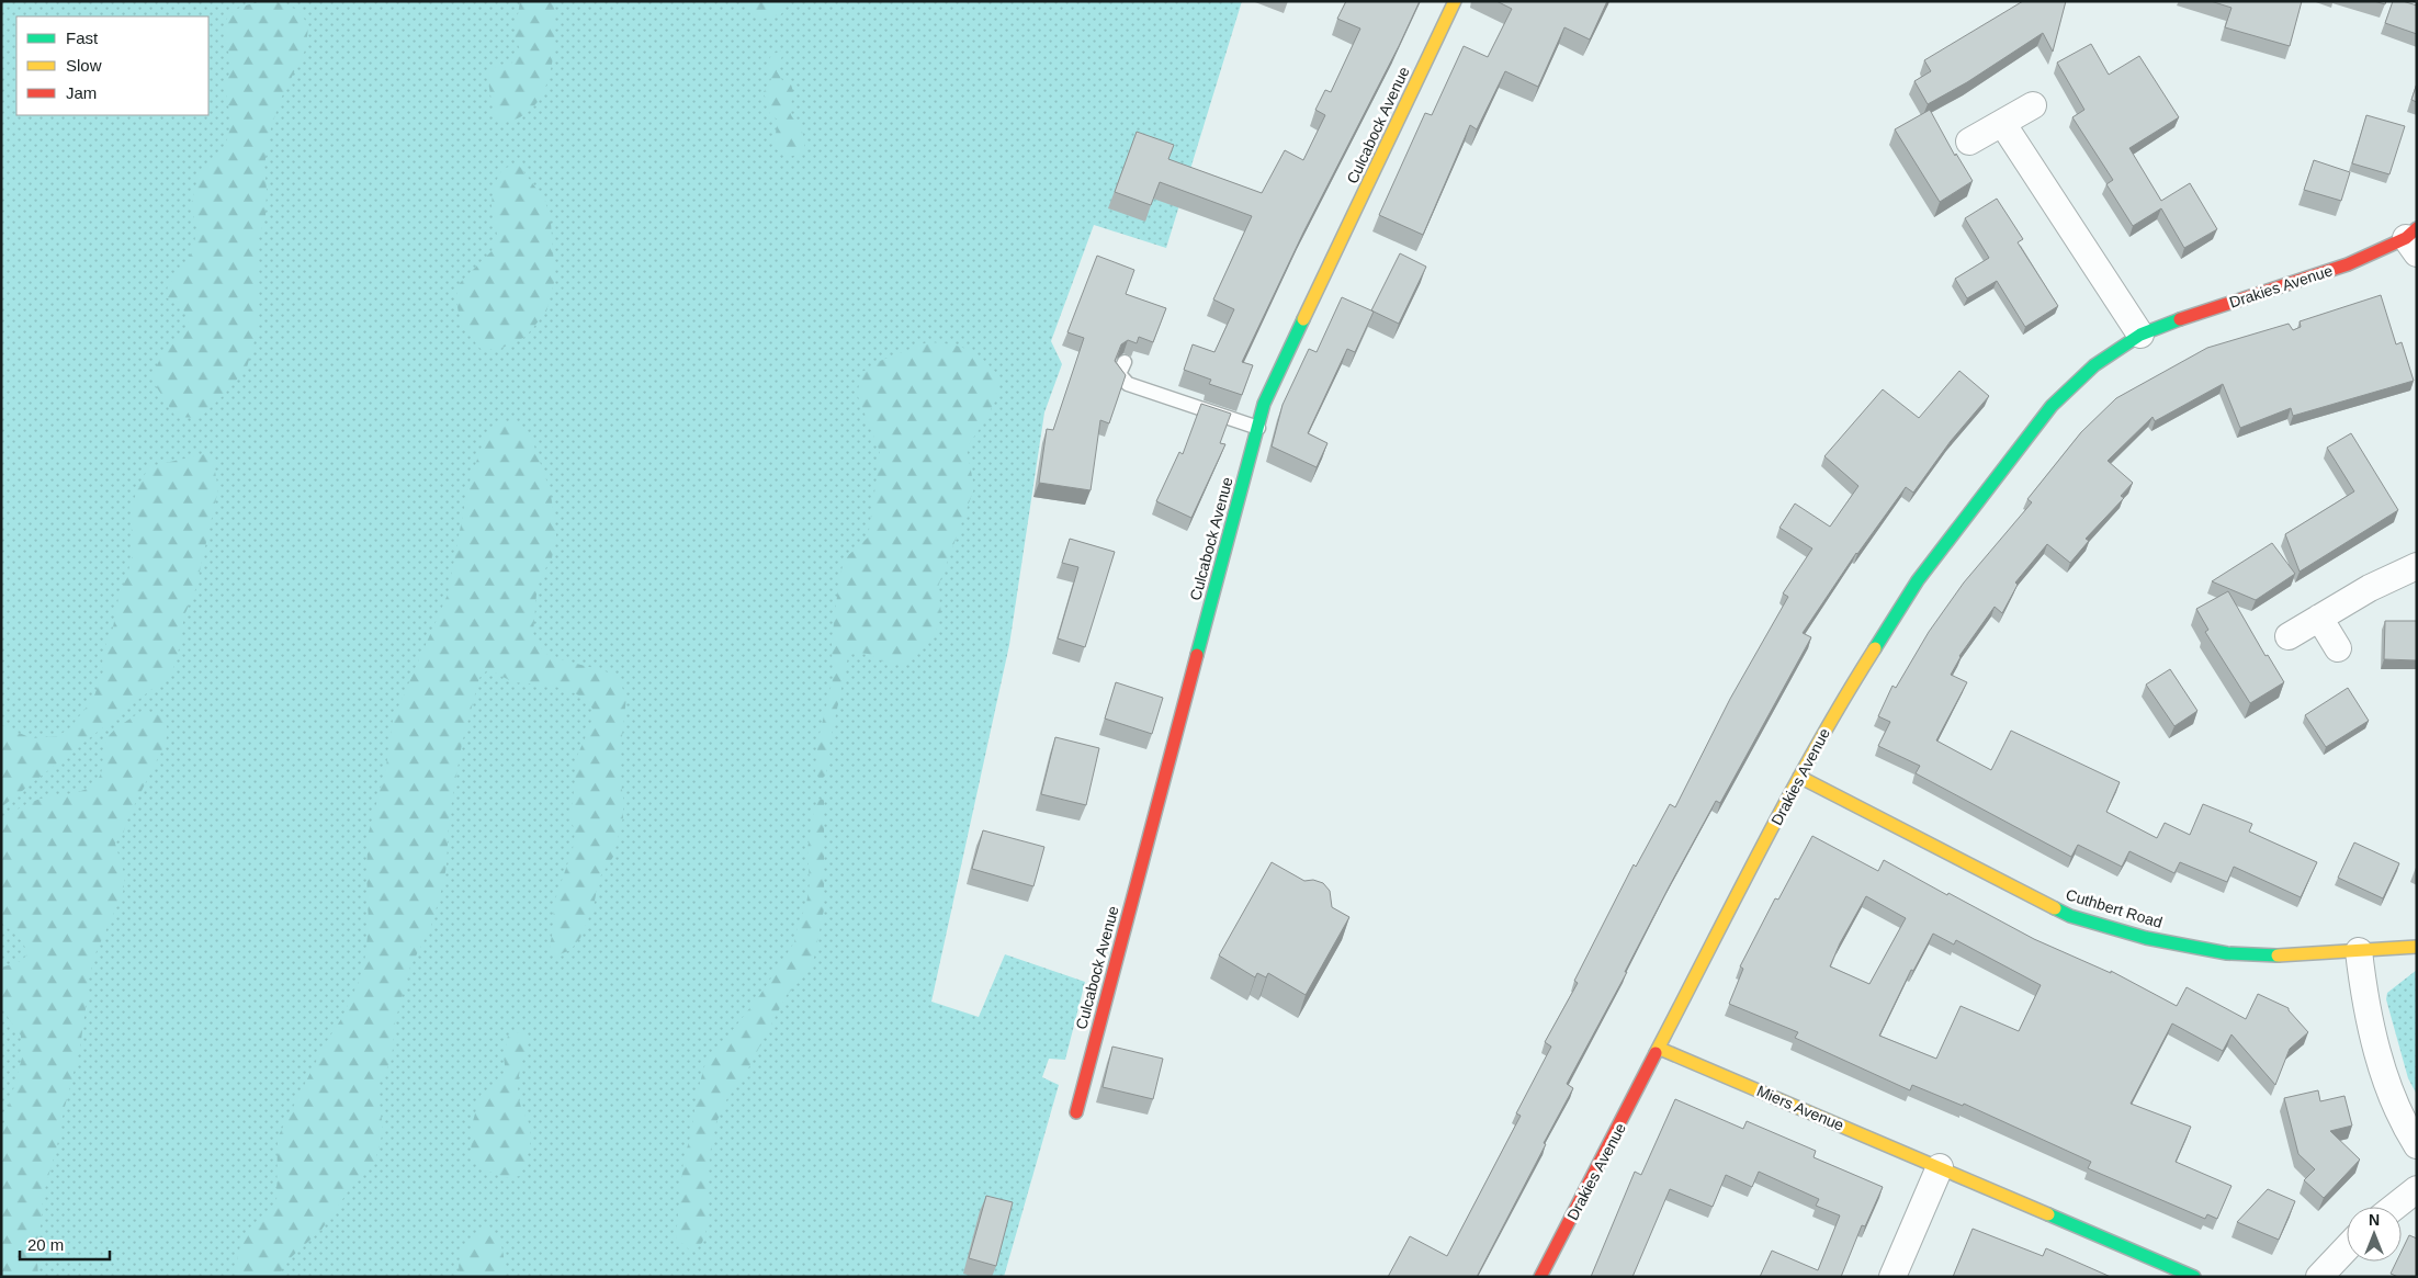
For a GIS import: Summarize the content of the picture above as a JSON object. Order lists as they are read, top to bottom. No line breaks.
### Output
{"streets":{"street":["Culcabock Avenue","Drakies Avenue","Cuthbert Road","Miers Avenue"]},"crossings":[["Drakies Avenue","Cuthbert Road"],["Drakies Avenue","Miers Avenue"]],"legend":["Fast","Slow","Jam"],"scale_bar":"20 m","north":"top"}
